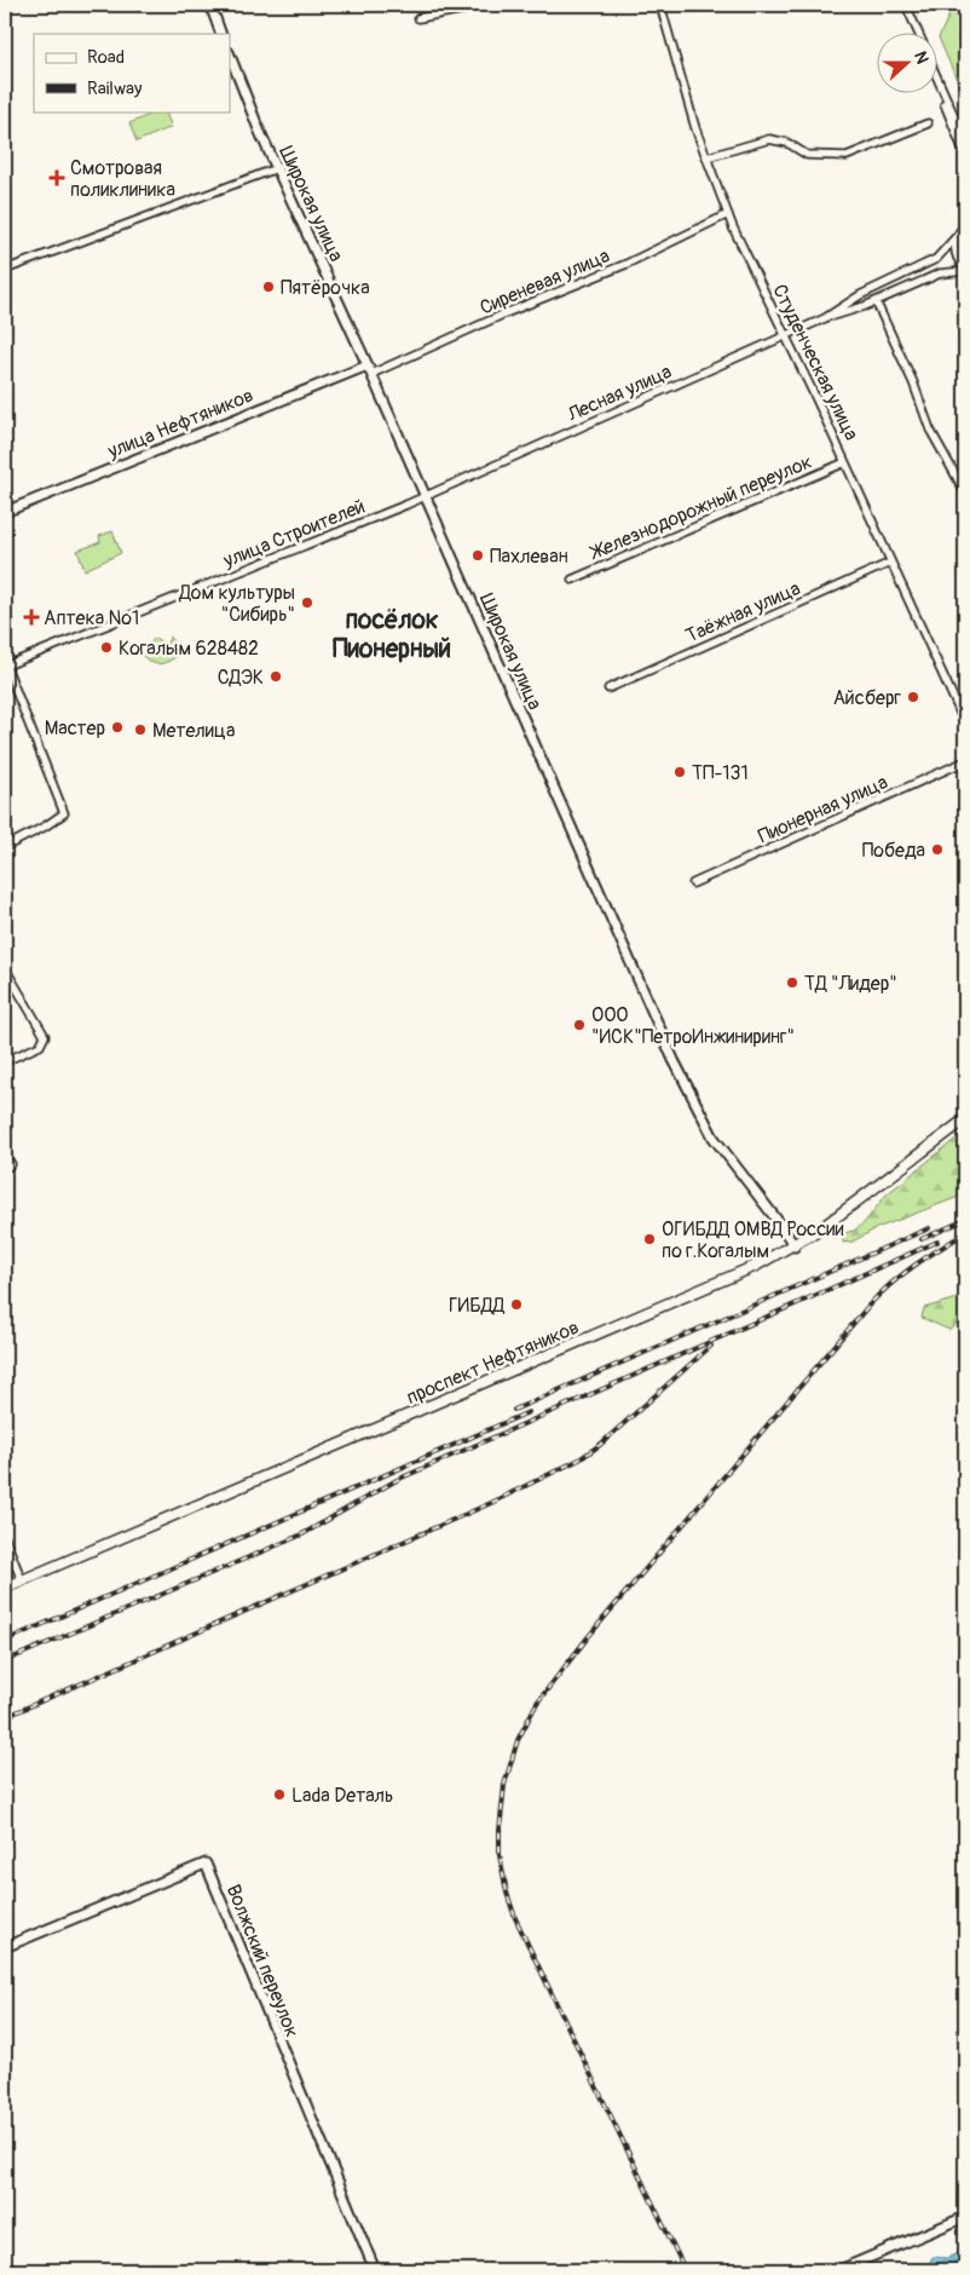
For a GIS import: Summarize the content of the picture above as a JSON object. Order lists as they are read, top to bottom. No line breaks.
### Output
{"streets":{"main road":["проспект Нефтяников"],"street":["Широкая улица","Сиреневая улица","Студенческая улица","Лесная улица","улица Нефтяников","Железнодорожный переулок","улица Строителей","Таёжная улица","Пионерная улица","Волжский переулок"]},"crossings":[["Широкая улица","Сиреневая улица"],["Широкая улица","Лесная улица"],["Широкая улица","улица Нефтяников"],["Широкая улица","улица Строителей"],["Широкая улица","проспект Нефтяников"],["Сиреневая улица","Студенческая улица"],["Сиреневая улица","улица Нефтяников"],["Студенческая улица","Лесная улица"],["Студенческая улица","Железнодорожный переулок"],["Студенческая улица","Таёжная улица"],["Лесная улица","улица Строителей"]],"districts":["посёлок Пионерный"],"places":{"health":["Смотровая поликлиника","Аптека №1"],"other":["Пятёрочка","Пахлеван","Дом культуры \"Сибирь\"","Когалым 628482","СДЭК","Айсберг","Мастер","Метелица","ТП-131","Победа","ТД \"Лидер\"","ООО \"ИСК\"ПетроИнжиниринг\"","ОГИБДД ОМВД России по г.Когалым","ГИБДД","Lada Dеталь"]},"legend":["Road","Railway"],"north":"right"}
